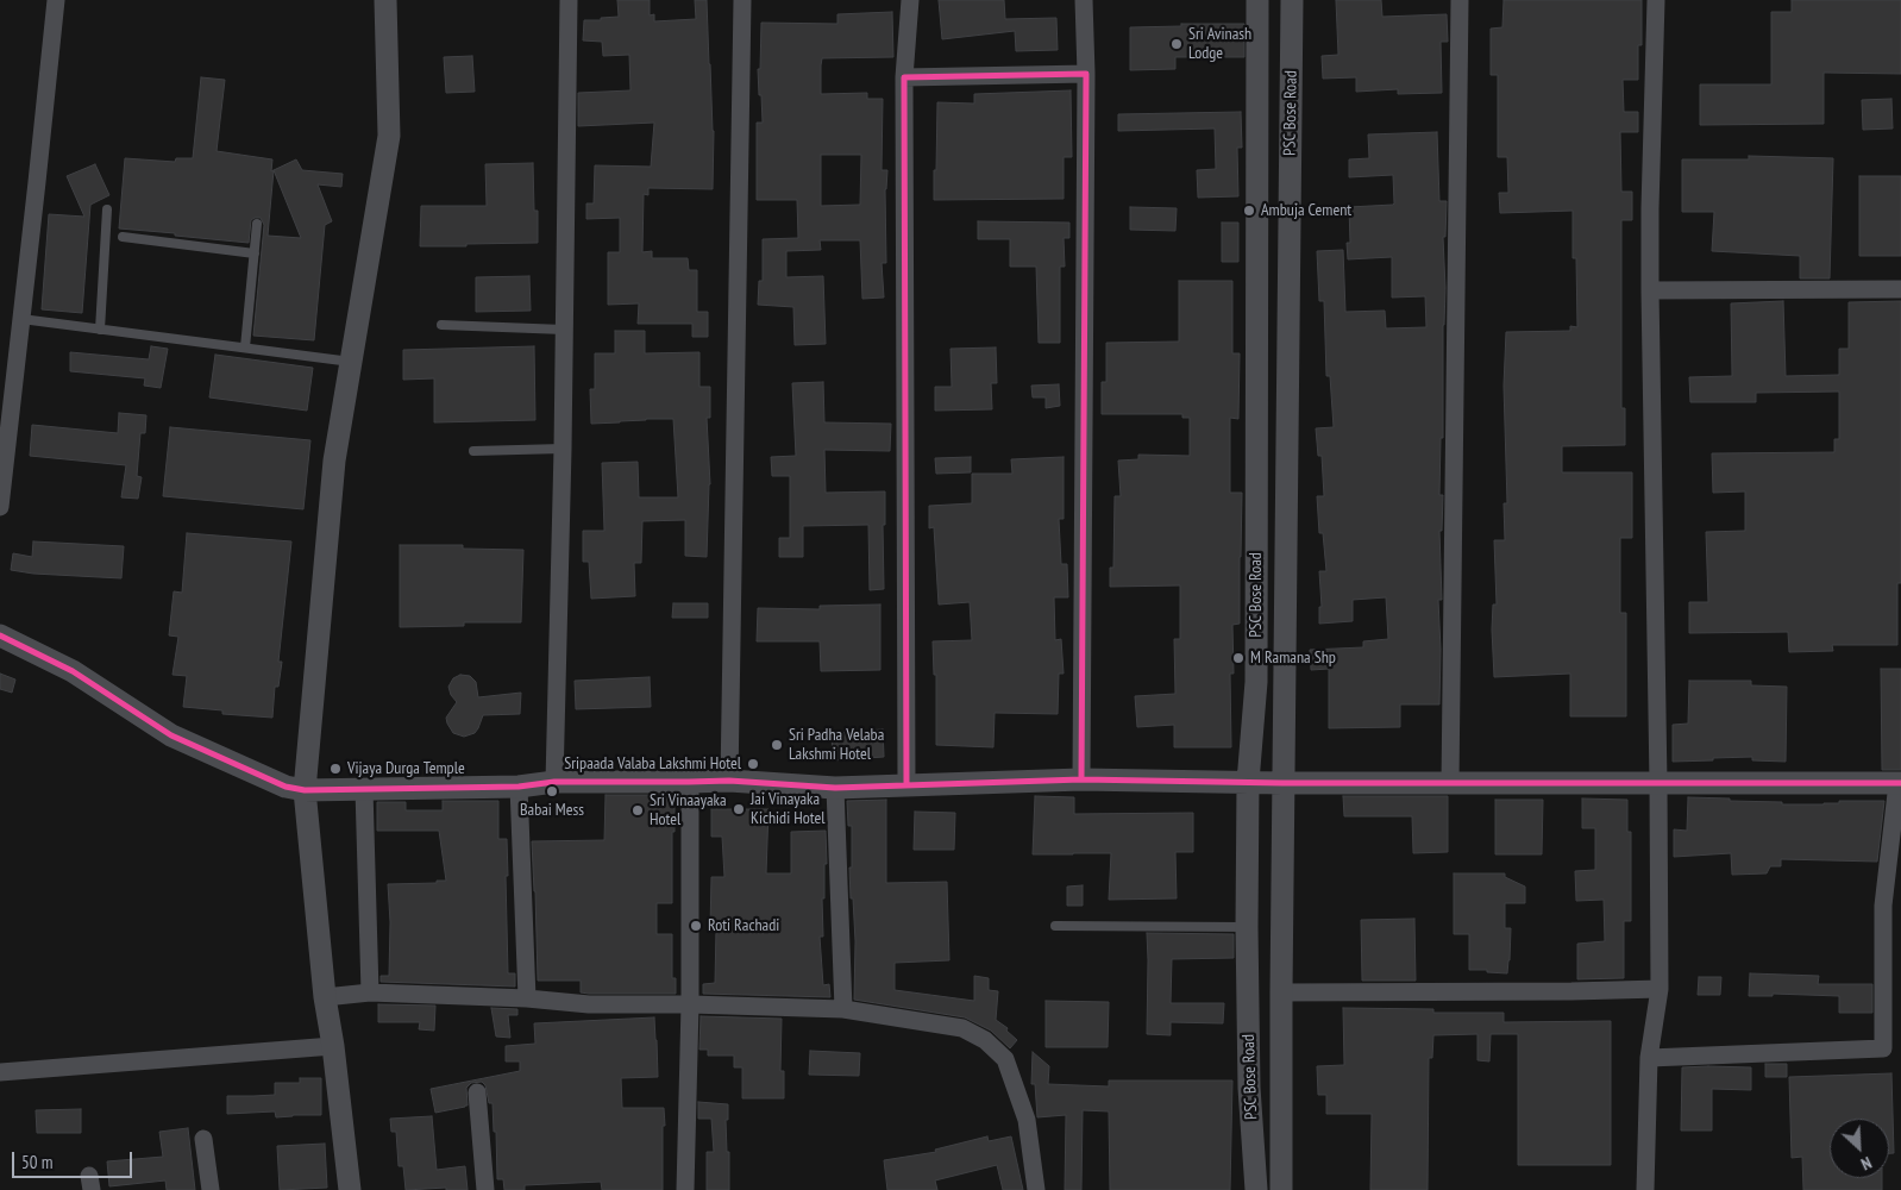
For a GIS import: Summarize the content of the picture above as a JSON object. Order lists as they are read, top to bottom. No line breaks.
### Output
{"streets":{"street":["PSC Bose Road"]},"places":["Sri Avinash Lodge","Ambuja Cement","M Ramana Shp","Sri Padha Velaba Lakshmi Hotel","Sripaada Valaba Lakshmi Hotel","Vijaya Durga Temple","Babai Mess","Jai Vinayaka Kichidi Hotel","Sri Vinaayaka Hotel","Roti Rachadi"],"scale_bar":"50 m","north":"bottom right"}
